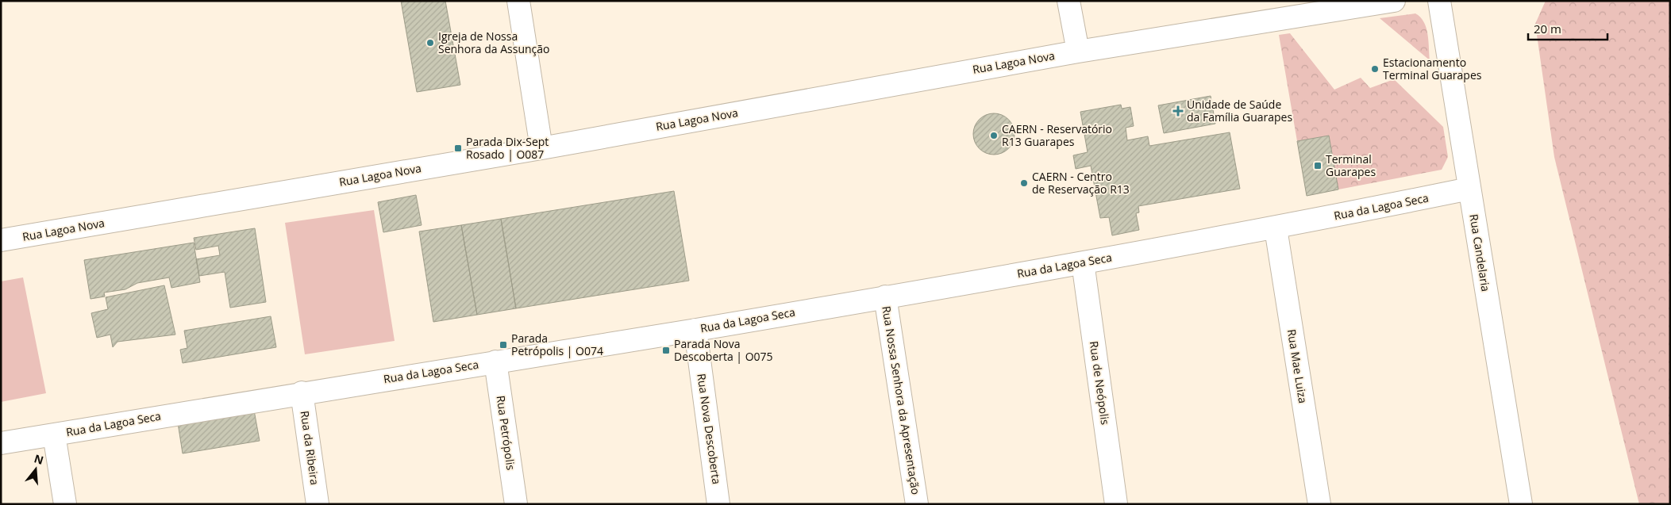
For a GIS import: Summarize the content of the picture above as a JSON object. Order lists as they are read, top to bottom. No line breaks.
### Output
{"streets":{"street":["Rua Lagoa Nova","Rua da Lagoa Seca","Rua Candelaria","Rua Mae Luiza","Rua de Neópolis","Rua Nossa Senhora da Apresentação","Rua Nova Descoberta","Rua Petrópolis","Rua da Ribeira"]},"crossings":[["Rua da Lagoa Seca","Rua Candelaria"],["Rua da Lagoa Seca","Rua Mae Luiza"],["Rua da Lagoa Seca","Rua de Neópolis"],["Rua da Lagoa Seca","Rua Nossa Senhora da Apresentação"],["Rua da Lagoa Seca","Rua Nova Descoberta"],["Rua da Lagoa Seca","Rua Petrópolis"],["Rua da Lagoa Seca","Rua da Ribeira"]],"places":{"other":["Igreja de Nossa Senhora da Assunção","Estacionamento Terminal Guarapes","CAERN - Reservatório R13 Guarapes","CAERN - Centro de Reservação R13"],"health":["Unidade de Saúde da Família Guarapes"],"transit":["Parada Dix-Sept Rosado | O087","Terminal Guarapes","Parada Petrópolis | O074","Parada Nova Descoberta | O075"]},"scale_bar":"20 m","north":"top"}
